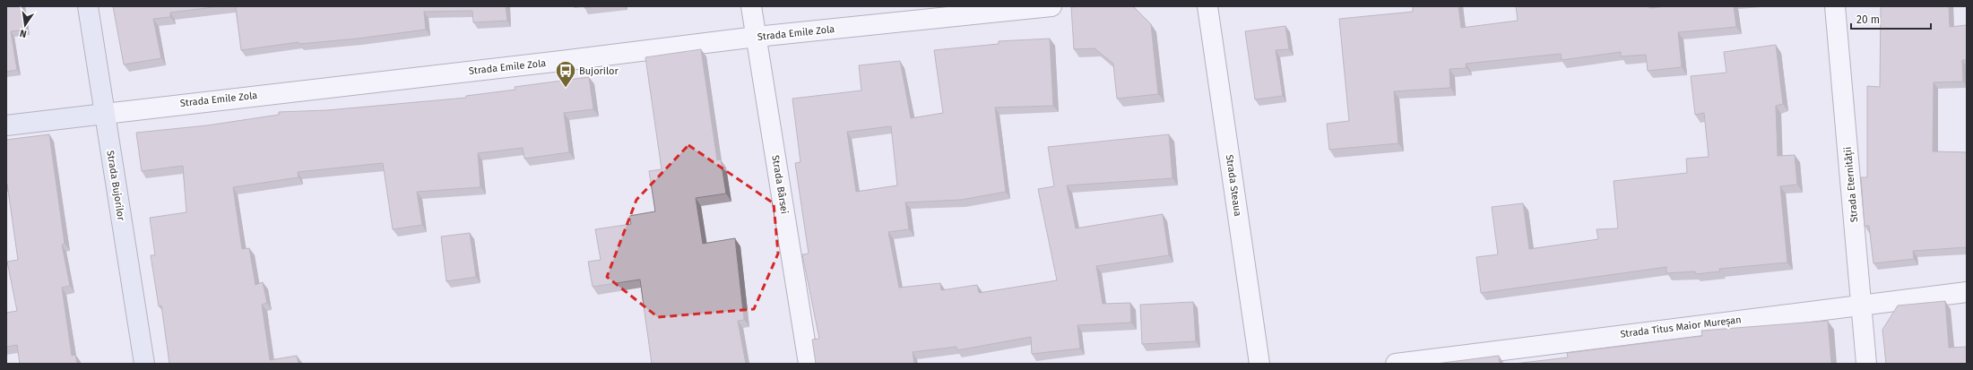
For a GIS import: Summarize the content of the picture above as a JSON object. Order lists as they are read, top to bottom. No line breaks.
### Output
{"streets":{"main road":["Strada Emile Zola","Strada Bujorilor"],"street":["Strada Bârsei","Strada Eternității","Strada Steaua","Strada Titus Maior Mureșan"]},"crossings":[["Strada Emile Zola","Strada Bârsei"],["Strada Emile Zola","Strada Bujorilor"],["Strada Eternității","Strada Titus Maior Mureșan"]],"places":{"bus stop":["Bujorilor"]},"scale_bar":"20 m","north":"bottom"}
